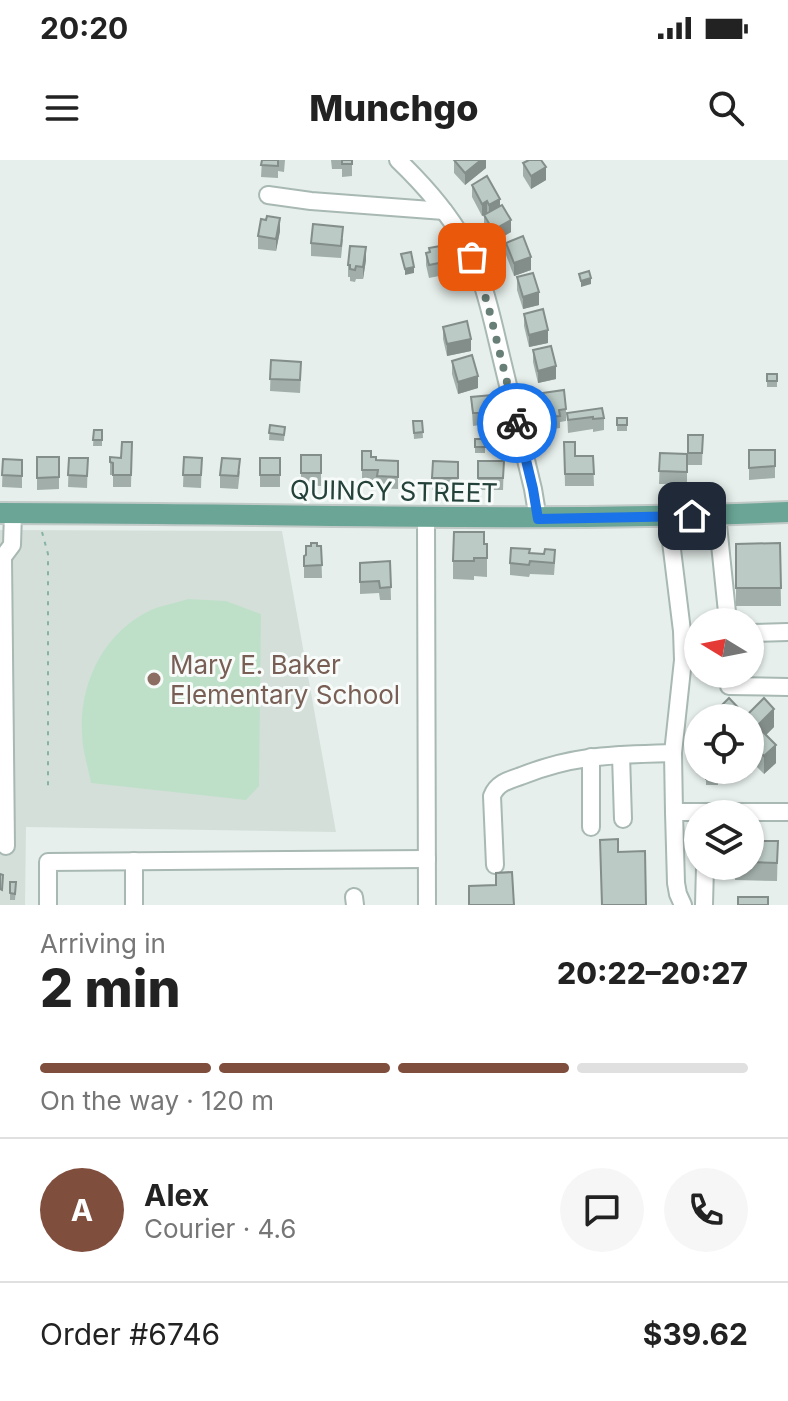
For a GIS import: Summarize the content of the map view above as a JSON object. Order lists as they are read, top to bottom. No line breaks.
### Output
{"streets":{"main road":["QUINCY STREET"]},"places":["Mary E. Baker Elementary School"],"north":"left","page":{"status":"20:20","header":"Munchgo","heading":["2 min","Arriving in","20:22–20:27"],"panel":["Alex","Courier · 4.6","Order #6746","$39.62"],"bar":"On the way · 120 m","round":"A"}}
